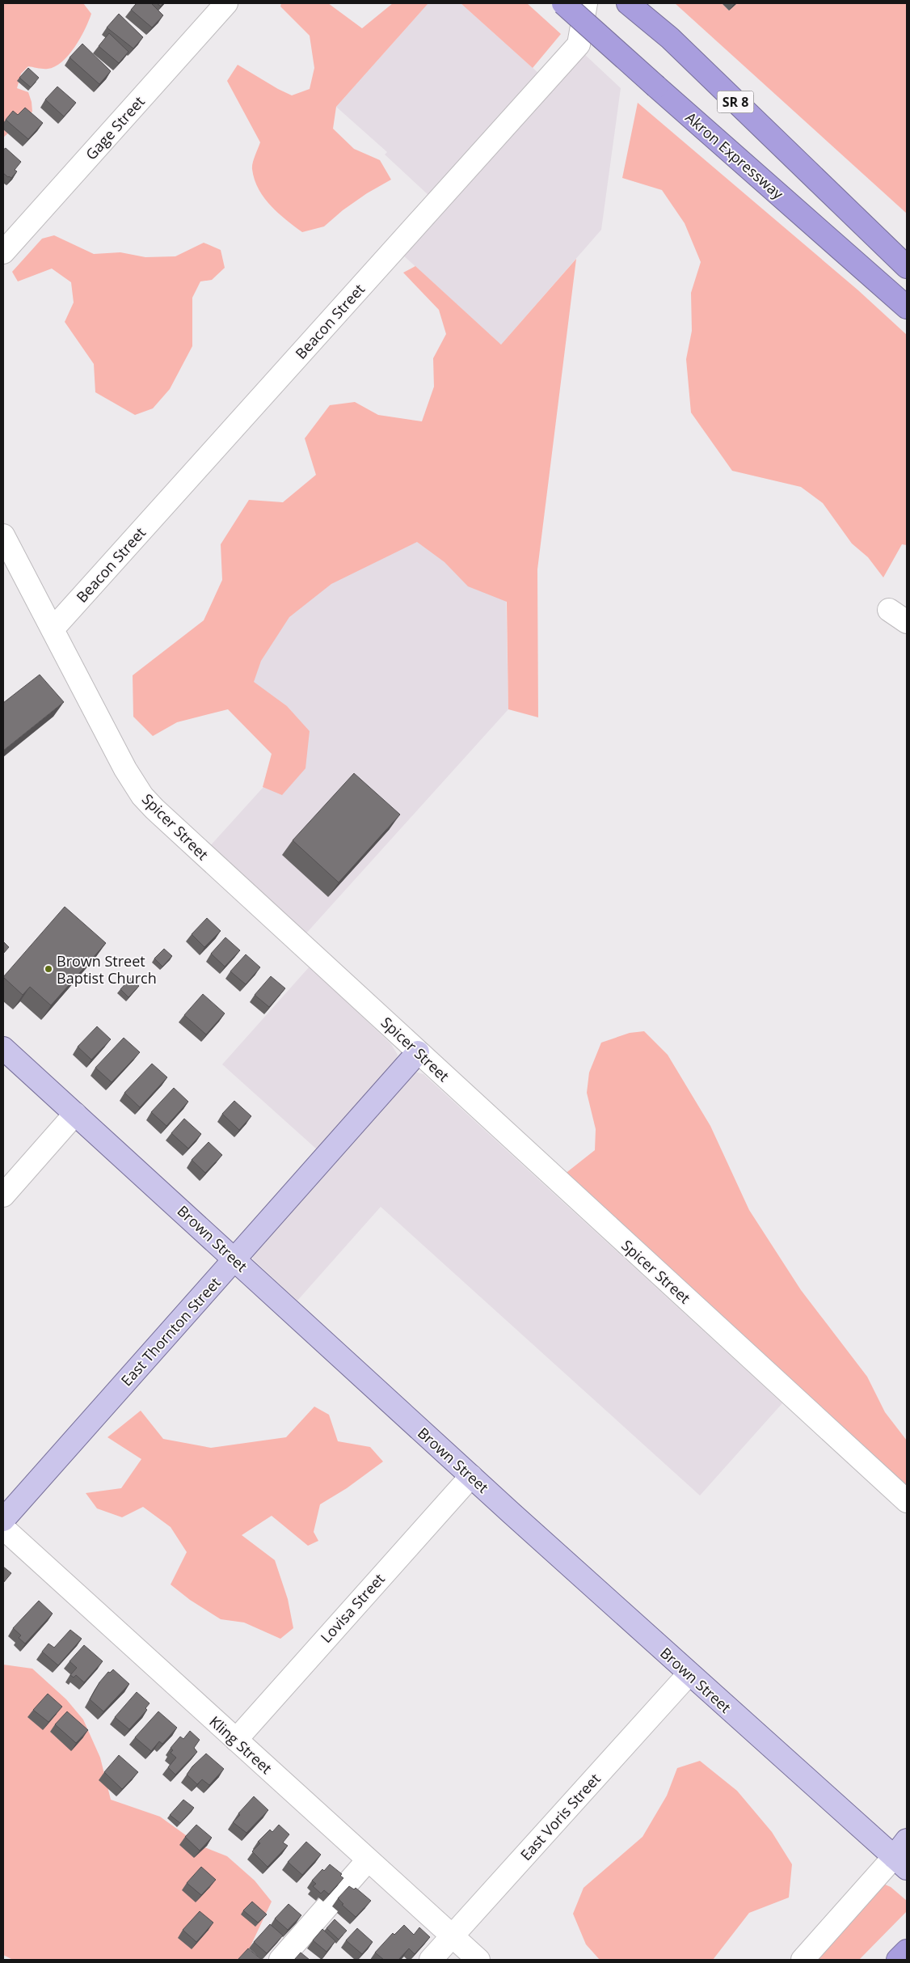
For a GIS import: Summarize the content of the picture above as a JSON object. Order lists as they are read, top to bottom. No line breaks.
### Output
{"streets":{"highway":["SR 8","Akron Expressway"],"main road":["Brown Street","East Thornton Street"],"street":["Gage Street","Beacon Street","Spicer Street","Lovisa Street","Kling Street","East Voris Street"]},"crossings":[["Beacon Street","Spicer Street"],["Spicer Street","East Thornton Street"],["Brown Street","East Thornton Street"],["Brown Street","Lovisa Street"],["Brown Street","East Voris Street"],["Lovisa Street","Kling Street"],["Kling Street","East Voris Street"]],"places":["Brown Street Baptist Church"]}
